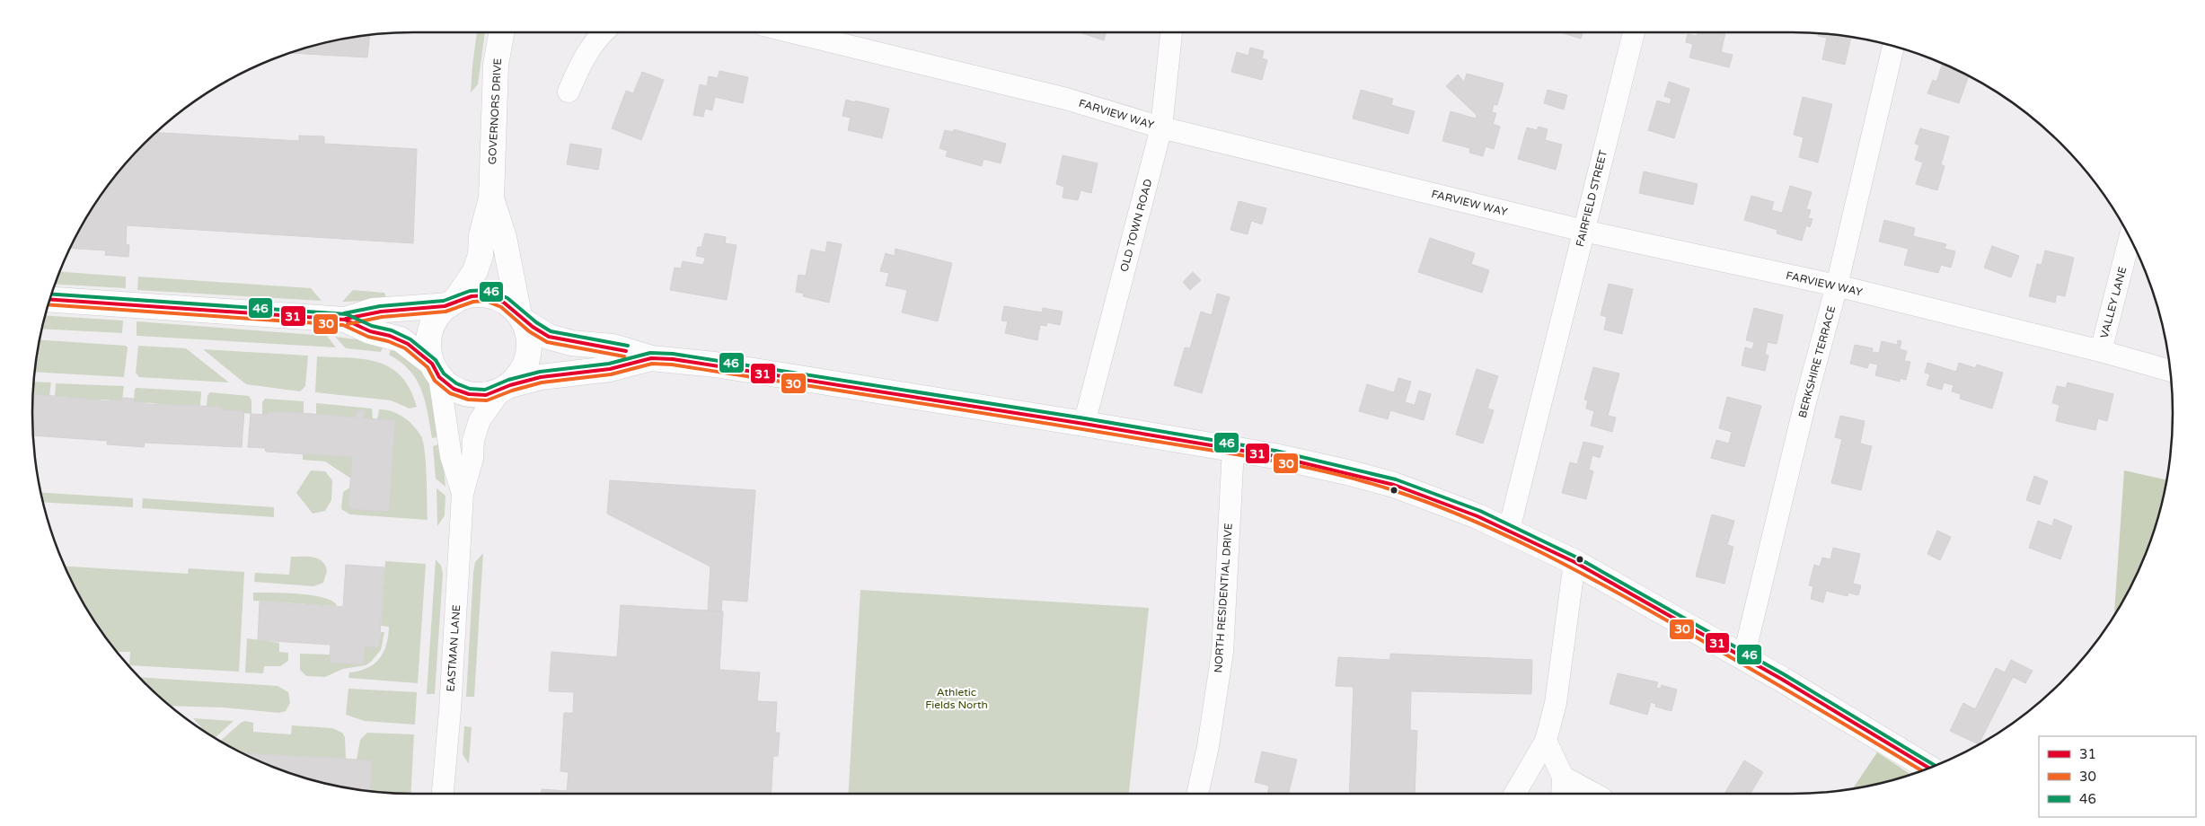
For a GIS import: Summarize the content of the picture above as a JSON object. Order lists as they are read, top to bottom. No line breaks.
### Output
{"streets":{"main road":["GOVERNORS DRIVE"],"street":["FARVIEW WAY","FAIRFIELD STREET","OLD TOWN ROAD","VALLEY LANE","BERKSHIRE TERRACE","NORTH RESIDENTIAL DRIVE","EASTMAN LANE"]},"crossings":[["GOVERNORS DRIVE","EASTMAN LANE"],["FARVIEW WAY","FAIRFIELD STREET"],["FARVIEW WAY","OLD TOWN ROAD"],["FARVIEW WAY","VALLEY LANE"],["FARVIEW WAY","BERKSHIRE TERRACE"]],"parks":["Athletic Fields North"],"lines":["transit line 46","transit line 31","transit line 30"],"legend":["31","30","46"]}
